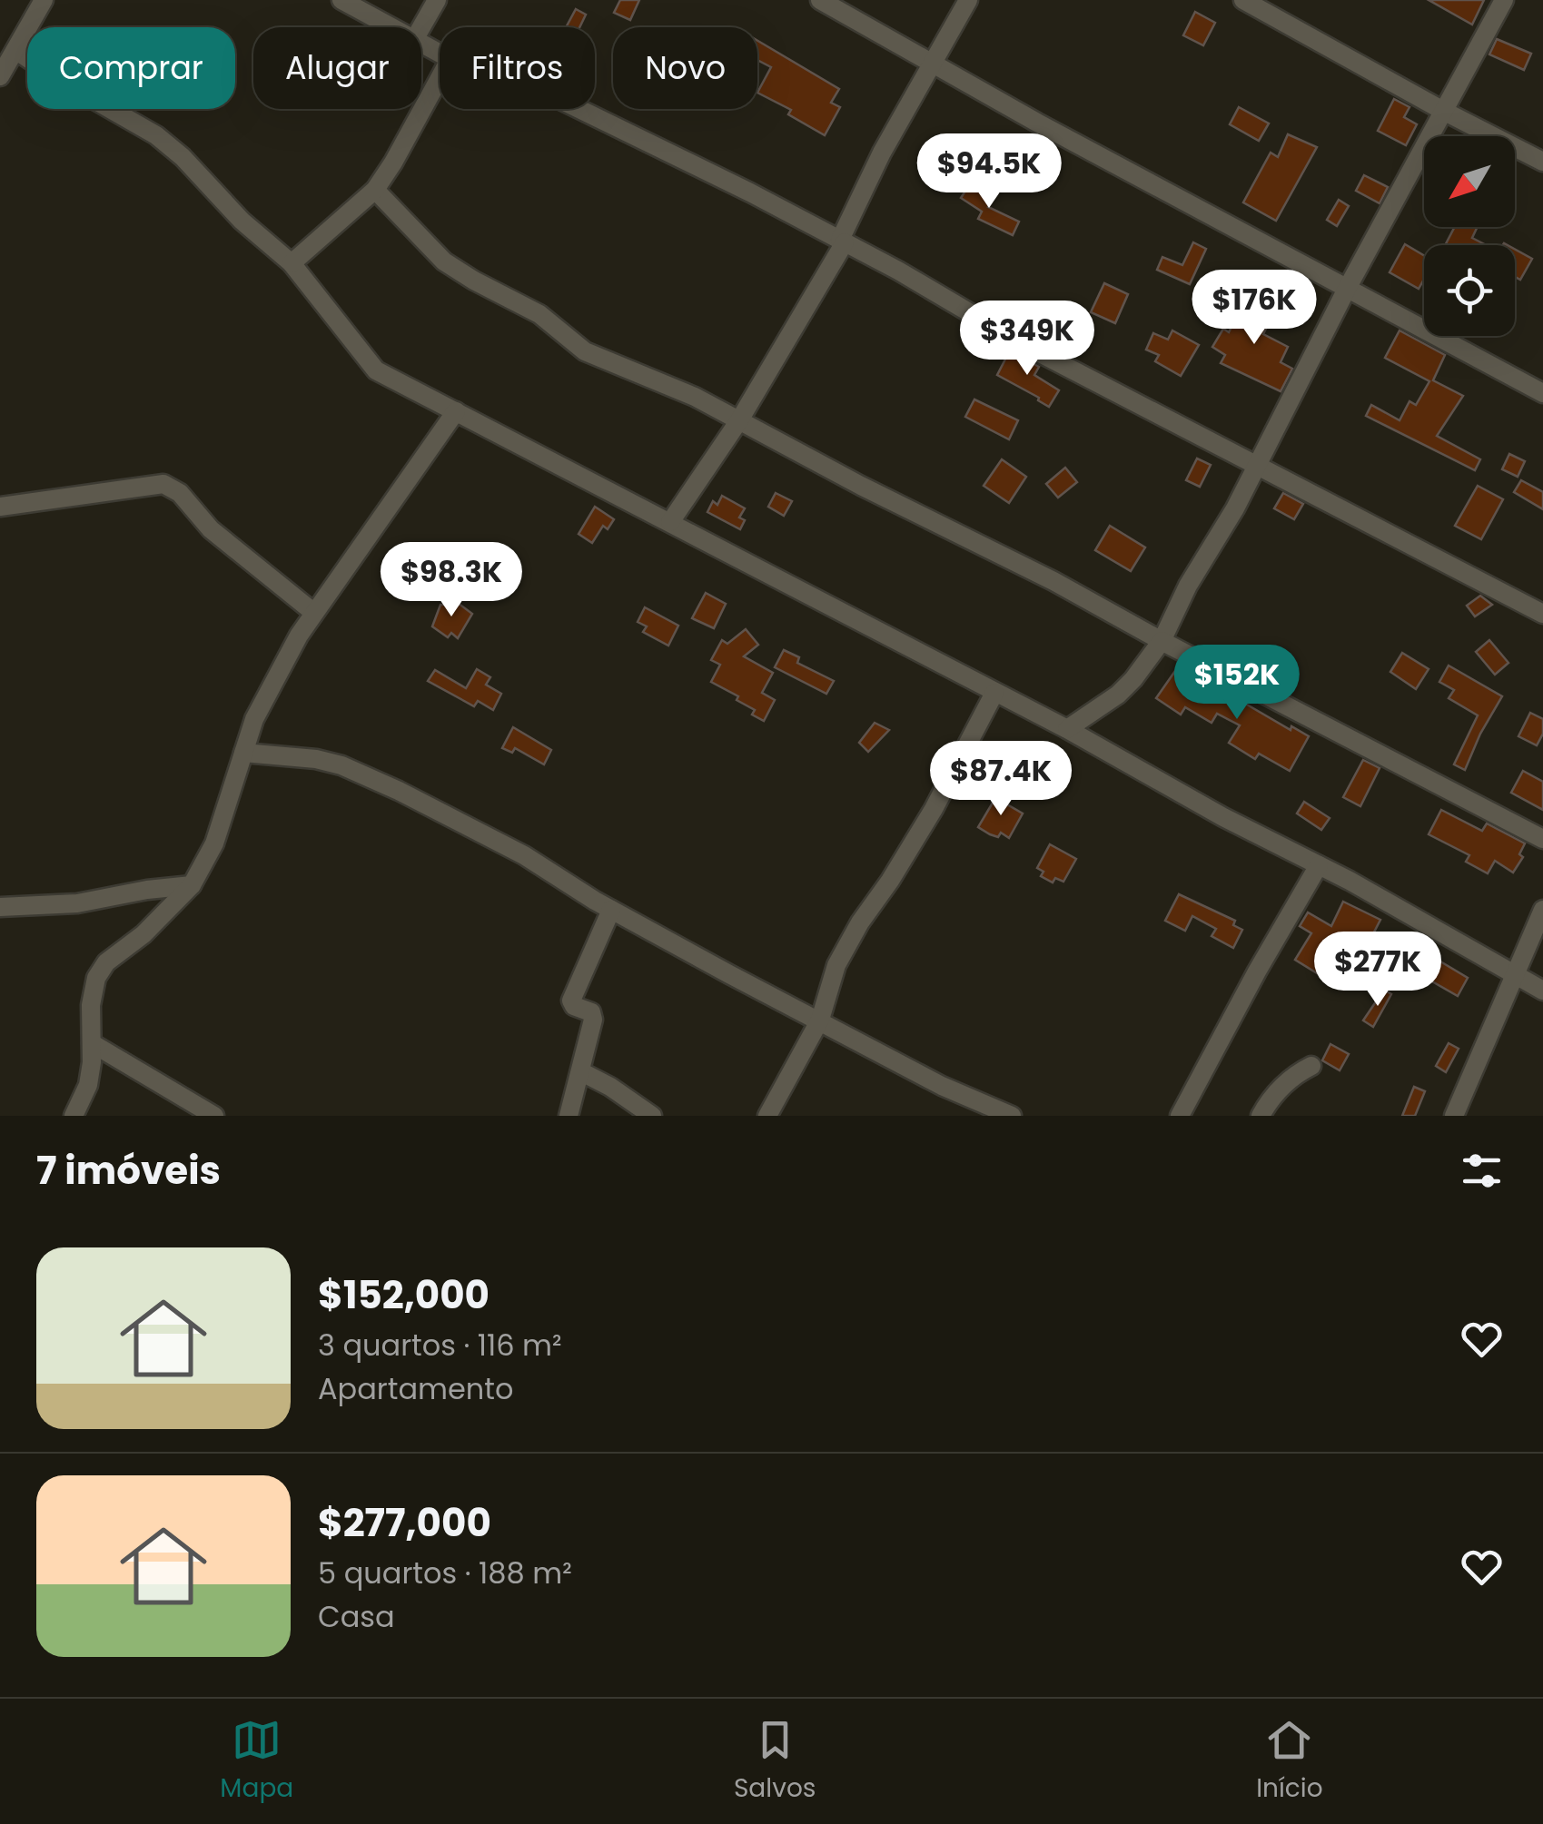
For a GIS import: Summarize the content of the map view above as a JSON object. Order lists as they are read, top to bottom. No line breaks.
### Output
{"north":"bottom left","page":{"chip":["Comprar","Alugar","Filtros","Novo"],"price":["$94.5K","$176K","$349K","$98.3K","$152K","$87.4K","$277K"],"heading":"7 imóveis","list":[{"name":"$152,000","note":"3 quartos · 116 m² · Apartamento"},{"name":"$277,000","note":"5 quartos · 188 m² · Casa"}],"tabs":["Mapa","Salvos","Início"]}}
